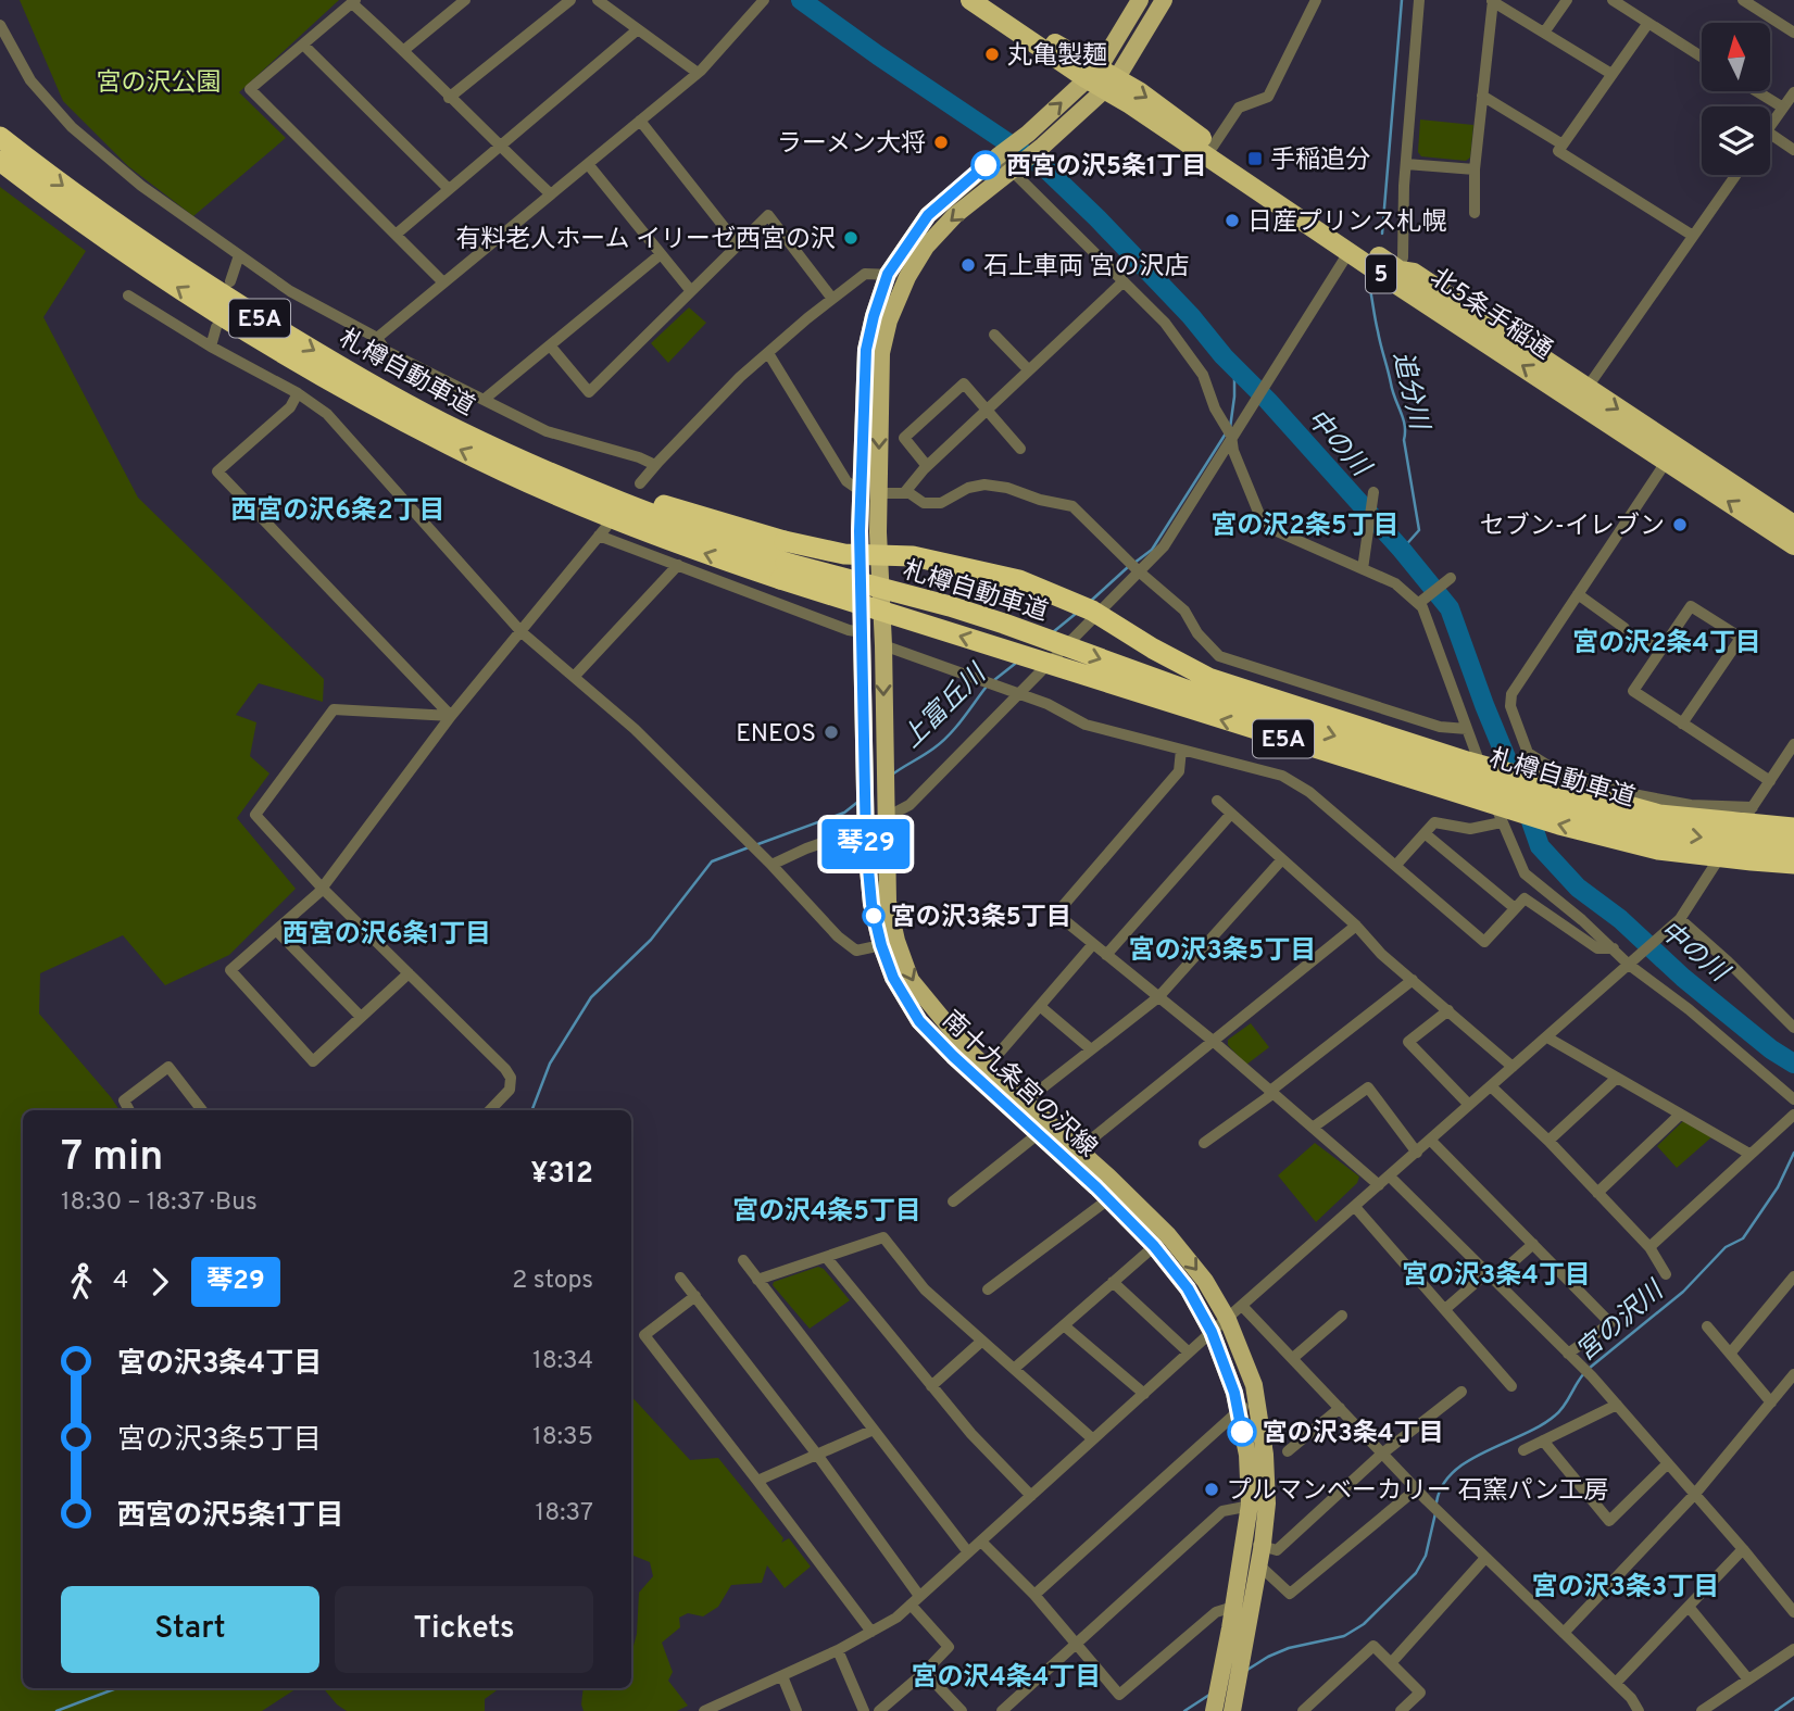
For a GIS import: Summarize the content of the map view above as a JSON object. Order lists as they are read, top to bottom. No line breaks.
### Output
{"streets":{"highway":["5","北5条手稲通","E5A","札樽自動車道"],"main road":["南十九条宮の沢線"]},"crossings":[["北5条手稲通","南十九条宮の沢線"]],"districts":["西宮の沢6条2丁目","宮の沢2条5丁目","宮の沢2条4丁目","西宮の沢6条1丁目","宮の沢3条5丁目","宮の沢4条5丁目","宮の沢3条4丁目","宮の沢3条3丁目","宮の沢4条4丁目"],"water":["追分川","中の川","上富丘川","宮の沢川"],"parks":["宮の沢公園"],"places":{"other":["丸亀製麺","ラーメン大将","西宮の沢5条1丁目","日産プリンス札幌","有料老人ホーム イリーゼ西宮の沢","石上車両 宮の沢店","セブン-イレブン","ENEOS","宮の沢3条5丁目","宮の沢3条4丁目","プルマンベーカリー 石窯パン工房"],"transit":["手稲追分"]},"lines":["bus line 琴29"],"north":"top","page":{"on_map":"琴29","heading":["7 min","18:30 – 18:37 · Bus","¥312"],"legs":["4","琴29","2 stops"],"list":[{"name":"宮の沢3条4丁目","value":"18:34"},{"name":"宮の沢3条5丁目","value":"18:35"},{"name":"西宮の沢5条1丁目","value":"18:37"}],"buttons":["Start","Tickets"]}}
